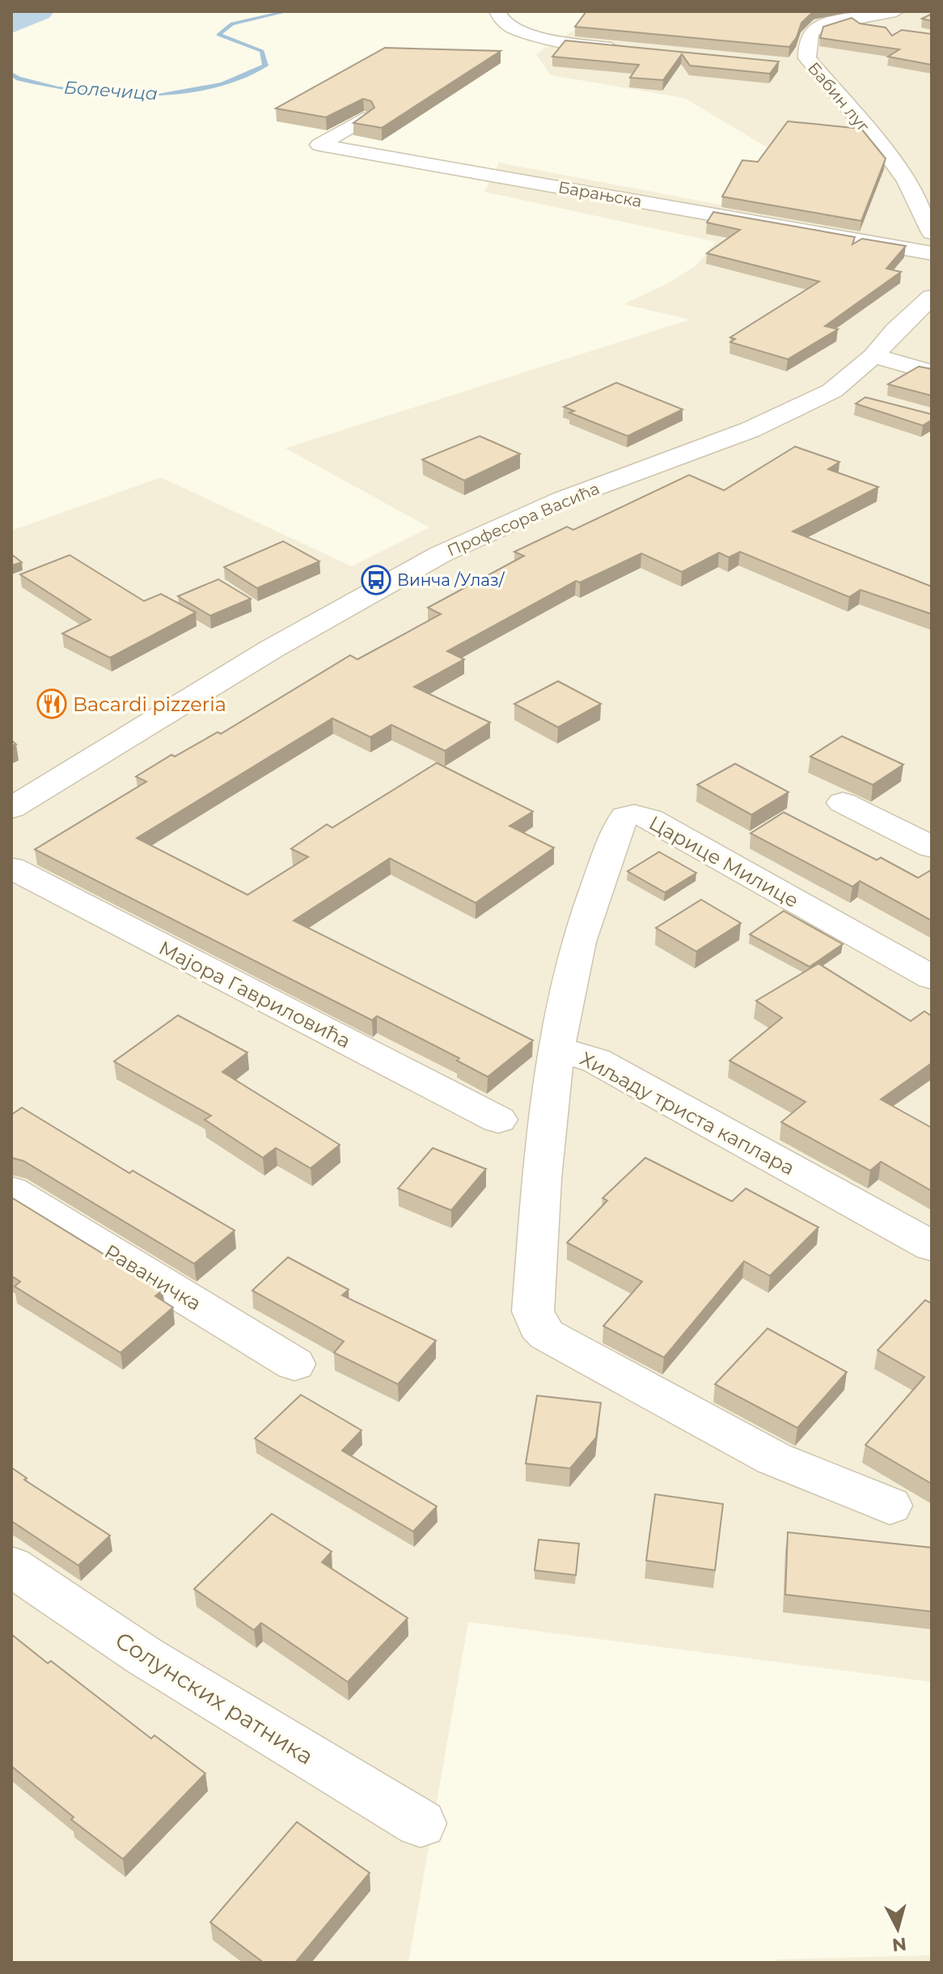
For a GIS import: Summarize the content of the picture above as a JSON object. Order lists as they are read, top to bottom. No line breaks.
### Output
{"streets":{"street":["Бабин луг","Барањска","Професора Васића","Царице Милице","Мајора Гавриловића","Хиљаду триста каплара","Раваничка","Солунских ратника"]},"crossings":[["Царице Милице","Хиљаду триста каплара"]],"water":["Болечица"],"places":{"bus stop":["Винча /Улаз/"],"restaurant":["Bacardi pizzeria"]},"north":"bottom"}
